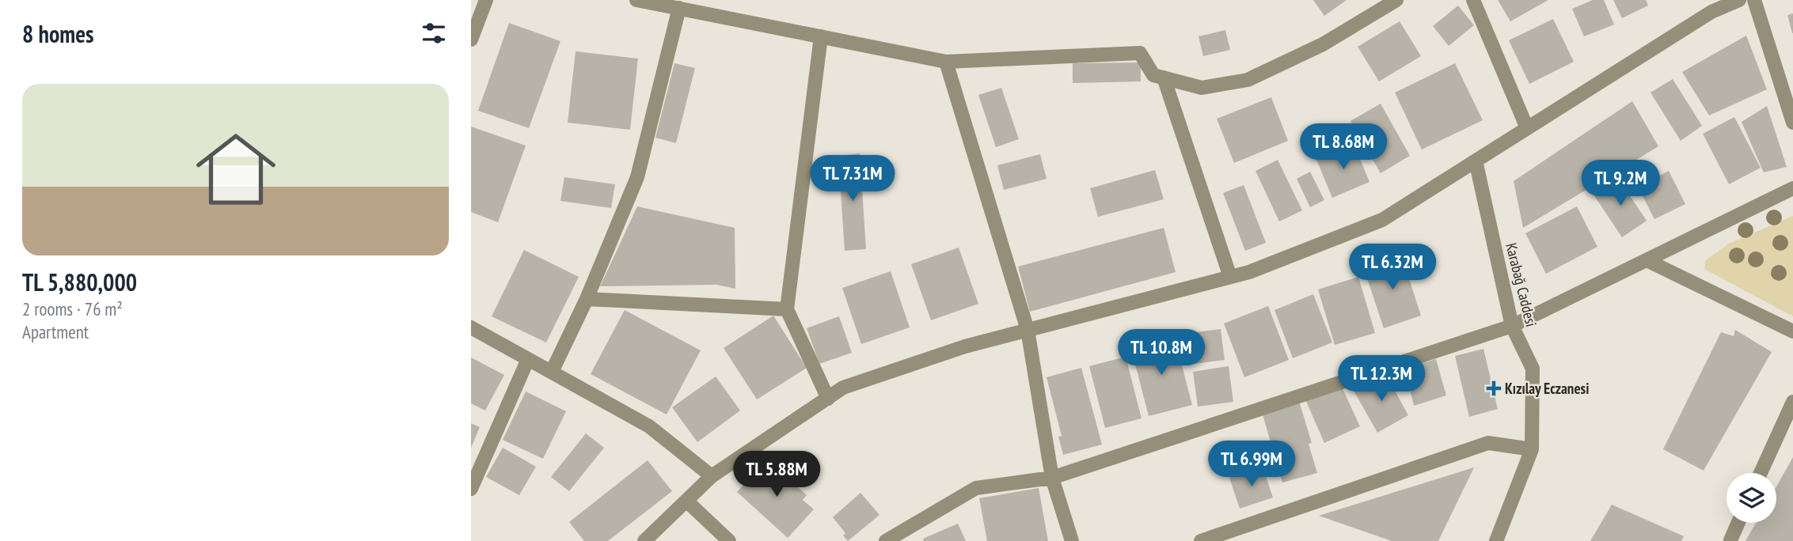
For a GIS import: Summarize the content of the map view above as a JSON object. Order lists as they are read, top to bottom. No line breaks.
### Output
{"streets":{"street":["Karabağ Caddesi"]},"places":{"health":["Kızılay Eczanesi"]},"page":{"heading":"8 homes","list":[{"name":"TL 5,880,000","note":"2 rooms · 76 m² · Apartment"}],"price":["TL 8.68M","TL 7.31M","TL 9.2M","TL 6.32M","TL 10.8M","TL 12.3M","TL 6.99M","TL 5.88M"]}}
